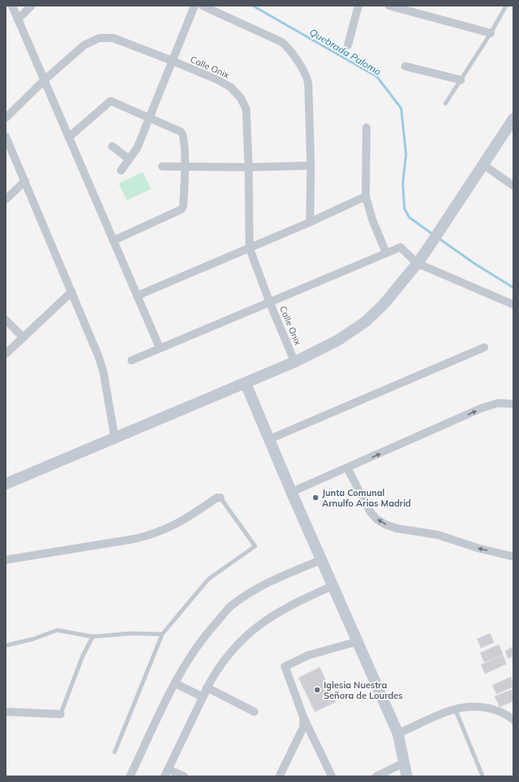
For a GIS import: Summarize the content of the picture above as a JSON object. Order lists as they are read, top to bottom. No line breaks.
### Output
{"streets":{"street":["Calle Onix"]},"water":["Quebrada Palomo"],"places":["Junta Comunal Arnulfo Arias Madrid","Iglesia Nuestra Señora de Lourdes"]}
